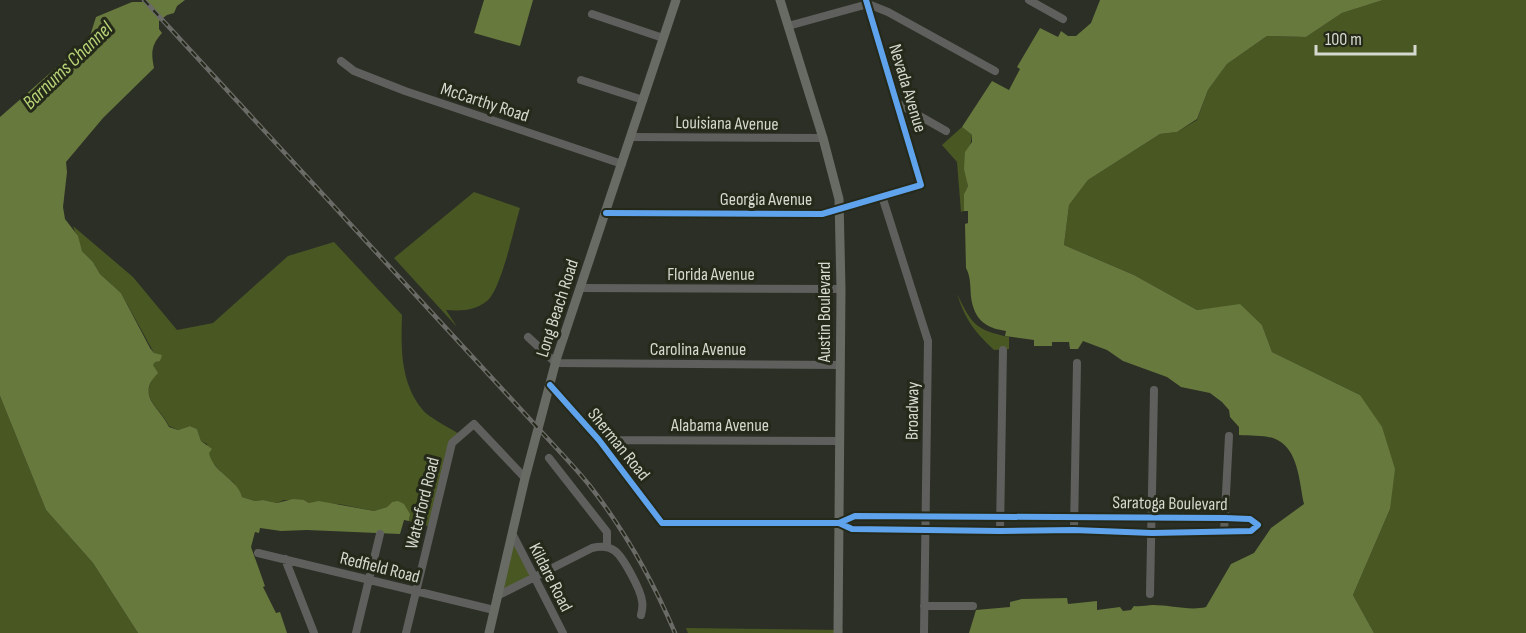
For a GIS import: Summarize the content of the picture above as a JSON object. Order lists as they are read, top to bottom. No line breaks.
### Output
{"streets":{"main road":["Long Beach Road","Austin Boulevard"],"street":["Nevada Avenue","McCarthy Road","Louisiana Avenue","Georgia Avenue","Florida Avenue","Carolina Avenue","Broadway","Alabama Avenue","Sherman Road","Waterford Road","Saratoga Boulevard","Redfield Road","Kildare Road"]},"crossings":[["Nevada Avenue","Georgia Avenue"],["McCarthy Road","Long Beach Road"],["Louisiana Avenue","Long Beach Road"],["Louisiana Avenue","Austin Boulevard"],["Georgia Avenue","Long Beach Road"],["Georgia Avenue","Austin Boulevard"],["Georgia Avenue","Broadway"],["Florida Avenue","Long Beach Road"],["Florida Avenue","Austin Boulevard"],["Long Beach Road","Carolina Avenue"],["Long Beach Road","Sherman Road"],["Long Beach Road","Waterford Road"],["Long Beach Road","Redfield Road"],["Long Beach Road","Kildare Road"],["Austin Boulevard","Carolina Avenue"],["Austin Boulevard","Alabama Avenue"],["Austin Boulevard","Saratoga Boulevard"],["Broadway","Saratoga Boulevard"],["Alabama Avenue","Sherman Road"],["Sherman Road","Saratoga Boulevard"],["Waterford Road","Redfield Road"]],"water":["Barnums Channel"],"scale_bar":"100 m"}
